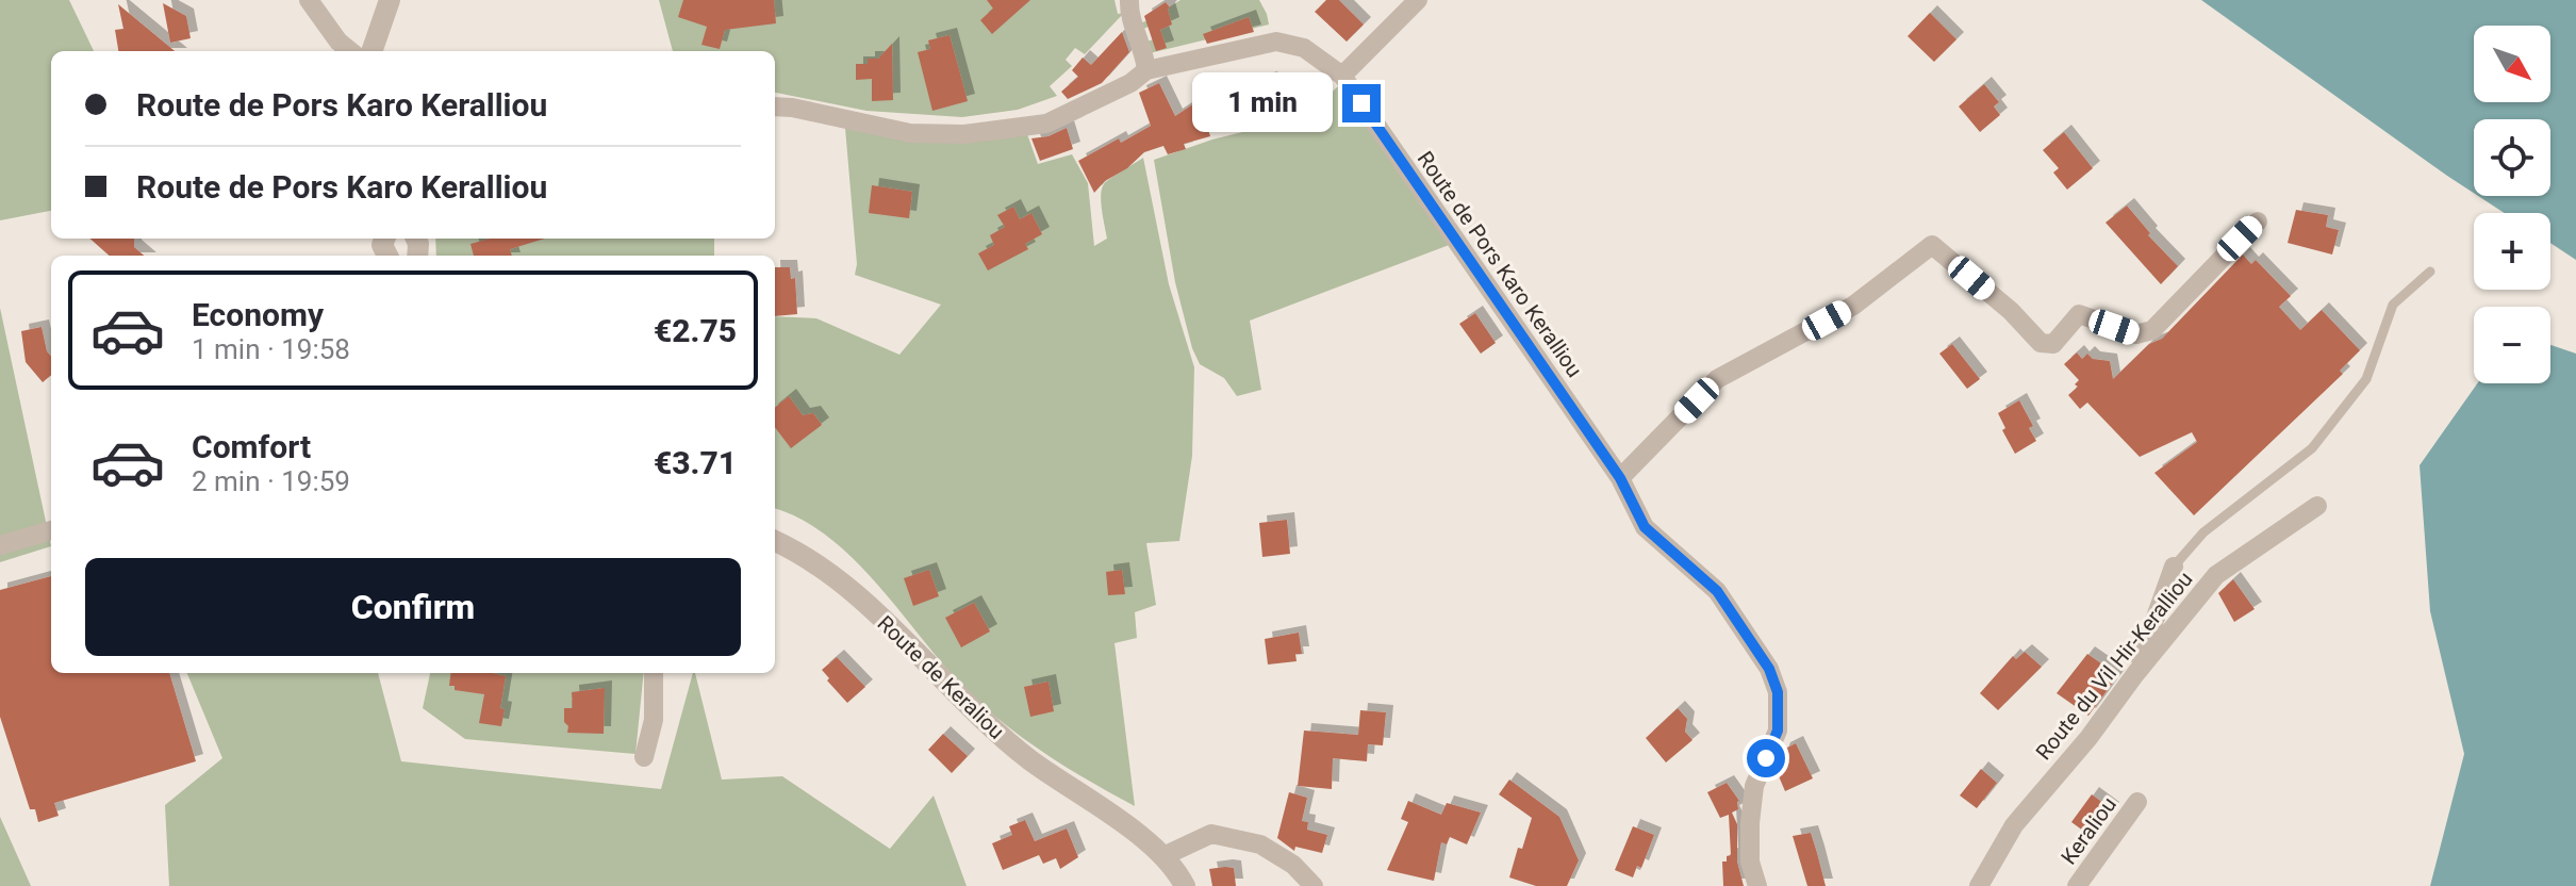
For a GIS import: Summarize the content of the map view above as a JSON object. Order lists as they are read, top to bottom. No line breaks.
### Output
{"streets":{"street":["Route de Pors Karo Keralliou","Route du Vil Hir-Keralliou","Route de Keraliou","Keraliou"]},"north":"bottom right","page":{"map_buttons":["+","−"],"banner":["Route de Pors Karo Keralliou","Route de Pors Karo Keralliou"],"bubble":"1 min","list":[{"name":"Economy","note":"1 min · 19:58","value":"€2.75"},{"name":"Comfort","note":"2 min · 19:59","value":"€3.71"}],"buttons":"Confirm"}}
